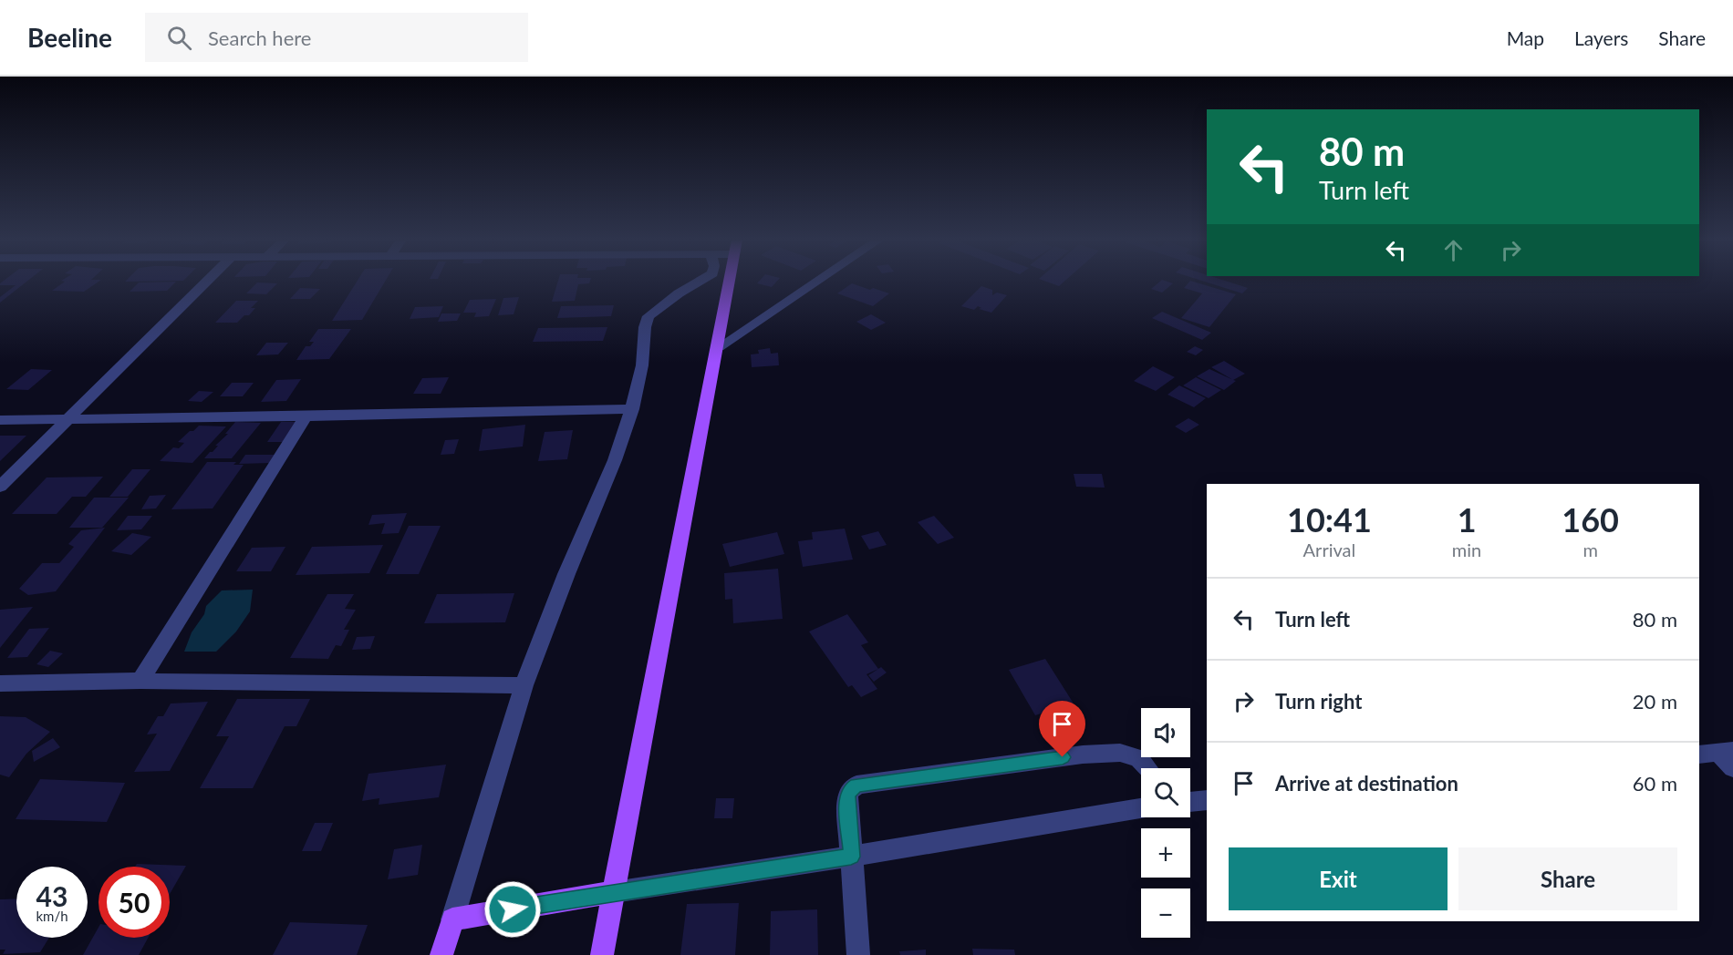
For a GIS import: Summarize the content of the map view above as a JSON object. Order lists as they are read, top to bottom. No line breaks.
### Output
{"page":{"header":"Beeline","search":"Search here","nav":["Map","Layers","Share"],"turn":["80 m","Turn left"],"eta":["10:41","Arrival","1","min","160","m"],"list":[{"name":"Turn left","value":"80 m"},{"name":"Turn right","value":"20 m"},{"name":"Arrive at destination","value":"60 m"}],"map_buttons":["+","−"],"buttons":["Exit","Share"],"speed":"43 km/h","limit":"50"}}
